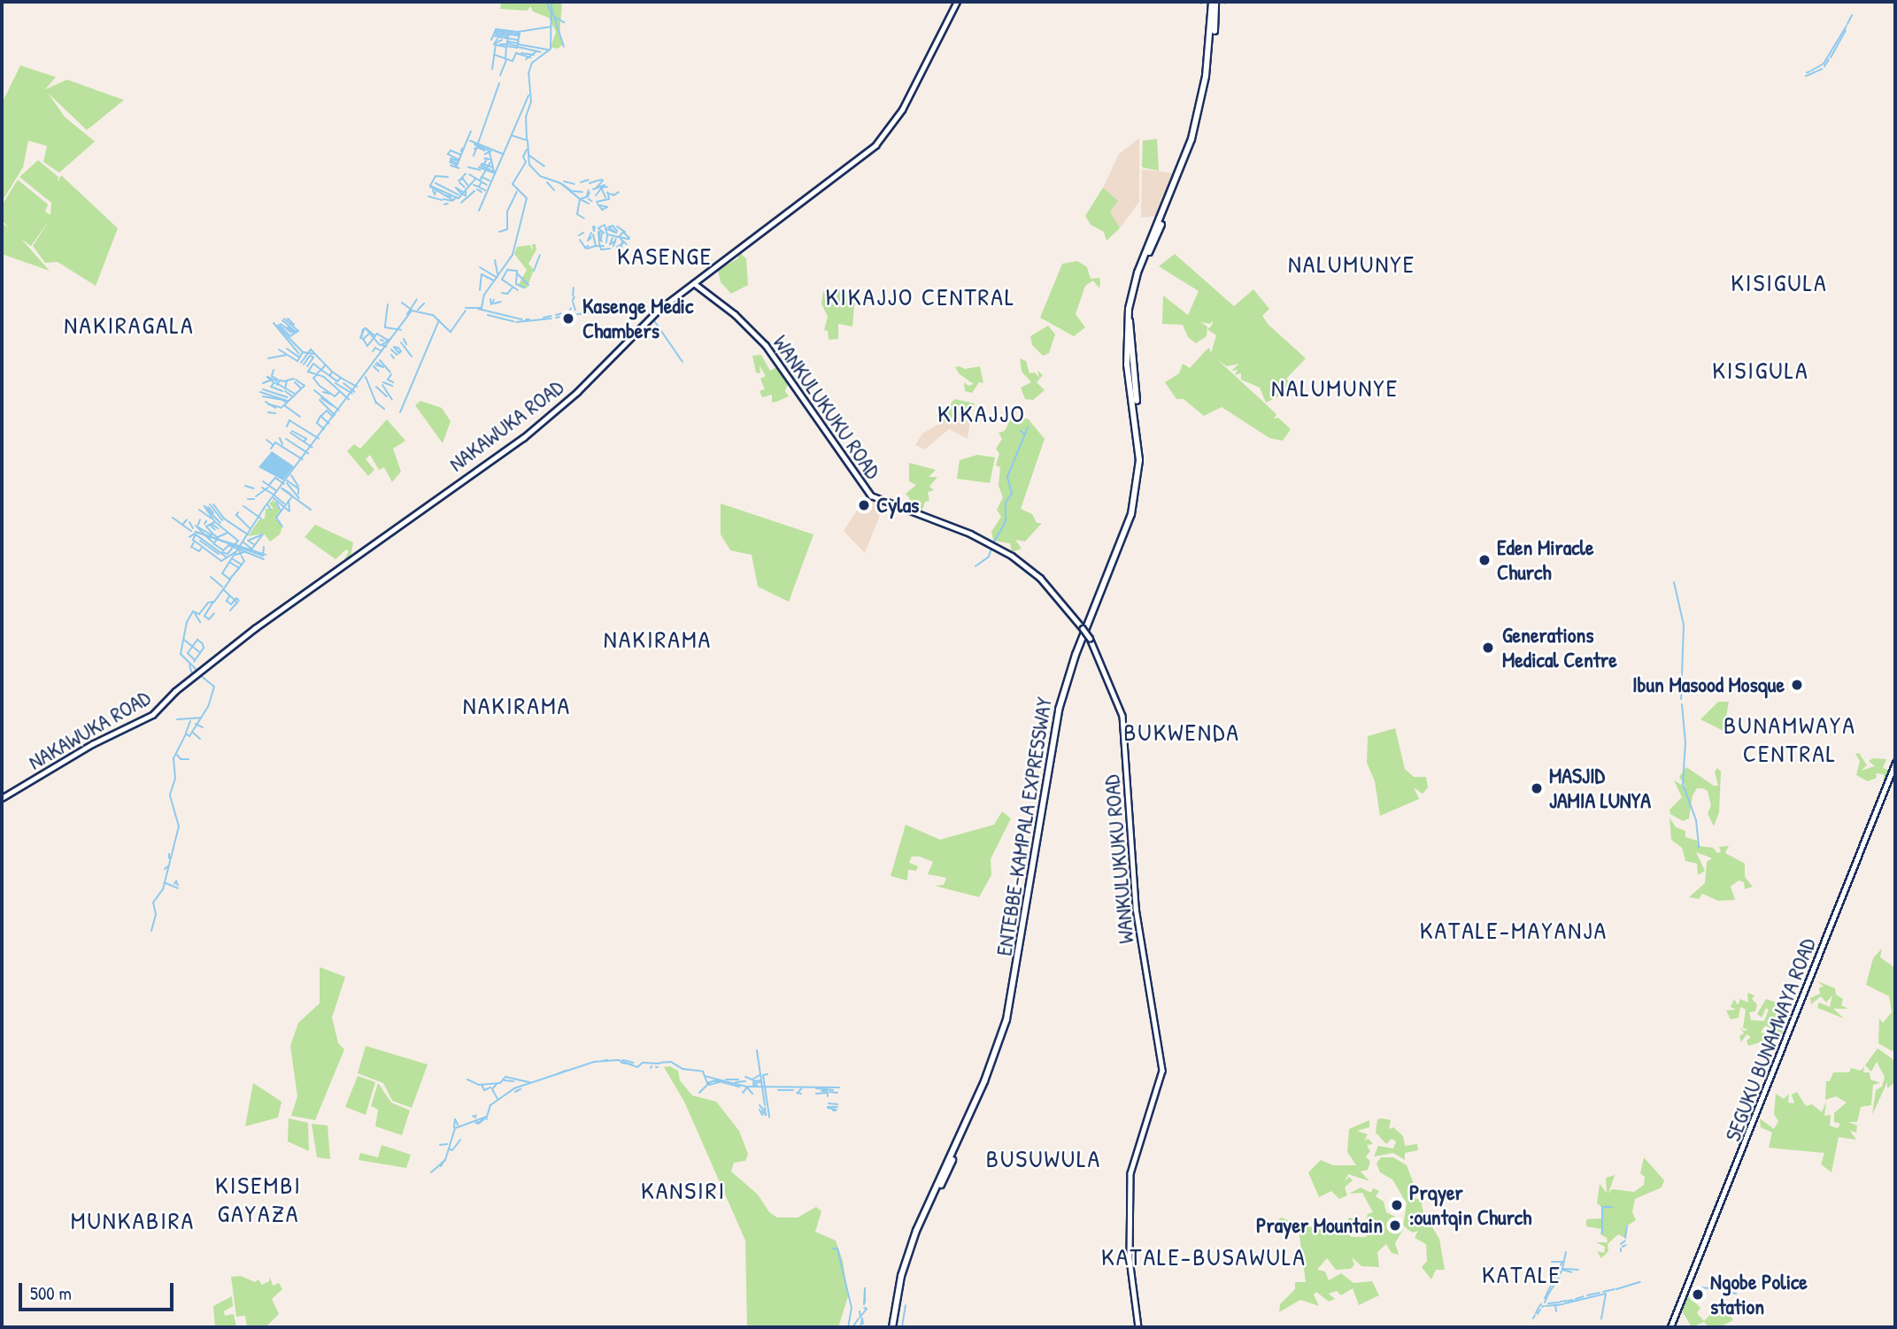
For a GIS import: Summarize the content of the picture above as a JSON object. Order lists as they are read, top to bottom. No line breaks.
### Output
{"streets":{"highway":["ENTEBBE–KAMPALA EXPRESSWAY"],"main road":["WANKULUKUKU ROAD","NAKAWUKA ROAD","SEGUKU BUNAMWAYA ROAD"]},"crossings":[["WANKULUKUKU ROAD","NAKAWUKA ROAD"]],"districts":["KASENGE","NALUMUNYE","KISIGULA","KIKAJJO CENTRAL","NAKIRAGALA","KISIGULA","NALUMUNYE","KIKAJJO","NAKIRAMA","NAKIRAMA","BUNAMWAYA CENTRAL","BUKWENDA","KATALE-MAYANJA","BUSUWULA","KISEMBI GAYAZA","KANSIRI","MUNKABIRA","KATALE-BUSAWULA","KATALE"],"places":["Kasenge Medic Chambers","Cylas","Eden Miracle Church","Generations Medical Centre","Ibun Masood Mosque","MASJID JAMIA LUNYA","Prqyer :ountqin Church","Prayer Mountain","Ngobe Police station"],"scale_bar":"500 m"}
